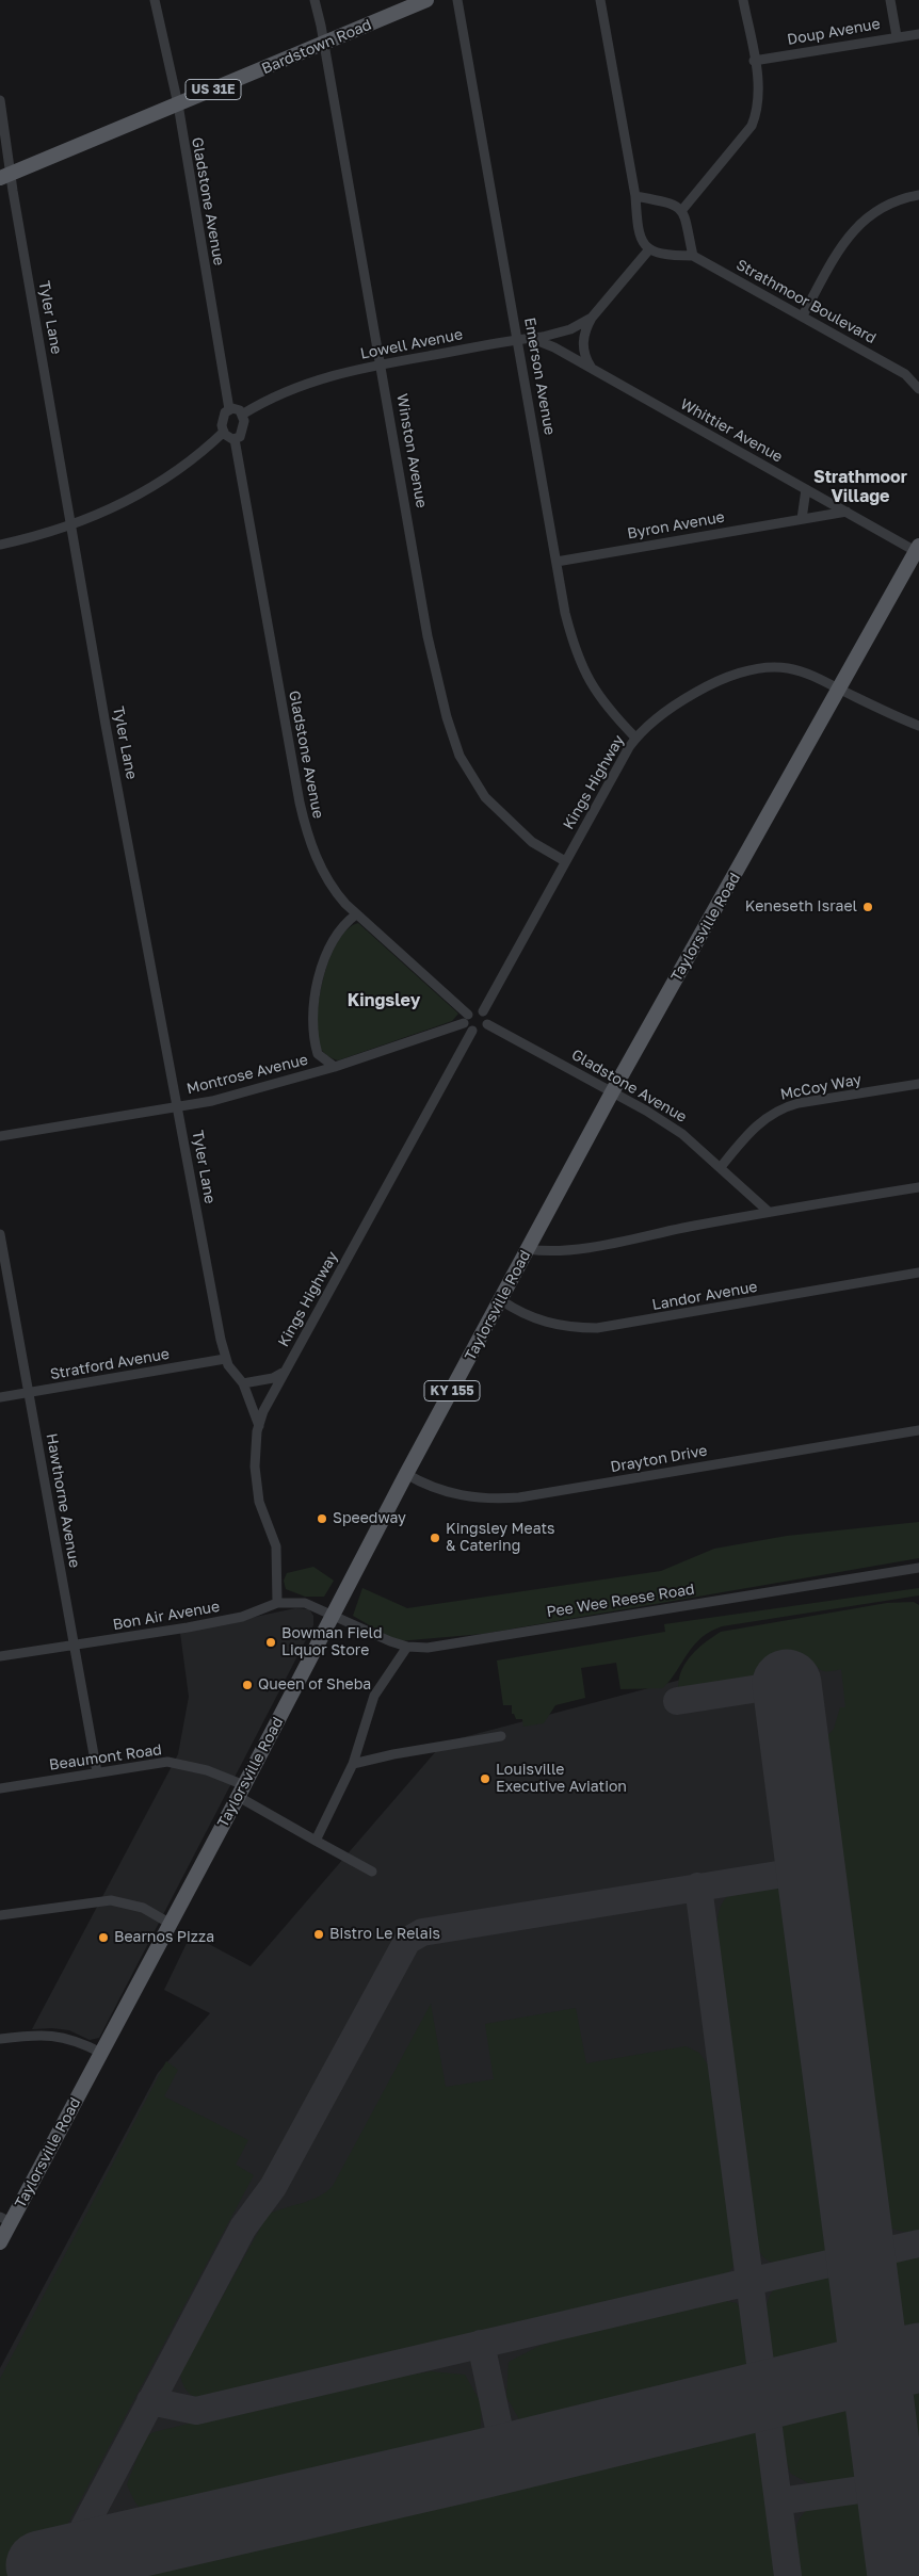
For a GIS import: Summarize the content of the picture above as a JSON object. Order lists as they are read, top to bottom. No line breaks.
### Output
{"streets":{"main road":["Bardstown Road","US 31E","Taylorsville Road","KY 155"],"street":["Doup Avenue","Gladstone Avenue","Strathmoor Boulevard","Tyler Lane","Lowell Avenue","Emerson Avenue","Whittier Avenue","Winston Avenue","Byron Avenue","Kings Highway","Montrose Avenue","McCoy Way","Landor Avenue","Stratford Avenue","Drayton Drive","Hawthorne Avenue","Pee Wee Reese Road","Bon Air Avenue","Beaumont Road"]},"crossings":[["Bardstown Road","Gladstone Avenue"],["Bardstown Road","Tyler Lane"],["Bardstown Road","Winston Avenue"],["Gladstone Avenue","Lowell Avenue"],["Gladstone Avenue","Kings Highway"],["Gladstone Avenue","Taylorsville Road"],["Gladstone Avenue","Montrose Avenue"],["Gladstone Avenue","McCoy Way"],["Tyler Lane","Kings Highway"],["Tyler Lane","Montrose Avenue"],["Tyler Lane","Stratford Avenue"],["Lowell Avenue","Emerson Avenue"],["Lowell Avenue","Whittier Avenue"],["Lowell Avenue","Winston Avenue"],["Emerson Avenue","Byron Avenue"],["Emerson Avenue","Kings Highway"],["Whittier Avenue","Byron Avenue"],["Whittier Avenue","Taylorsville Road"],["Winston Avenue","Kings Highway"],["Kings Highway","Taylorsville Road"],["Kings Highway","Montrose Avenue"],["Kings Highway","Bon Air Avenue"],["Taylorsville Road","Landor Avenue"],["Taylorsville Road","Drayton Drive"],["Taylorsville Road","Pee Wee Reese Road"],["Taylorsville Road","Bon Air Avenue"],["Taylorsville Road","Beaumont Road"],["Stratford Avenue","Hawthorne Avenue"],["Hawthorne Avenue","Bon Air Avenue"],["Hawthorne Avenue","Beaumont Road"],["Pee Wee Reese Road","Bon Air Avenue"]],"districts":["Strathmoor Village","Kingsley"],"places":["Keneseth Israel","Speedway","Kingsley Meats & Catering","Bowman Field Liquor Store","Queen of Sheba","Louisville Executive Aviation","Bistro Le Relais","Bearnos Pizza"]}
